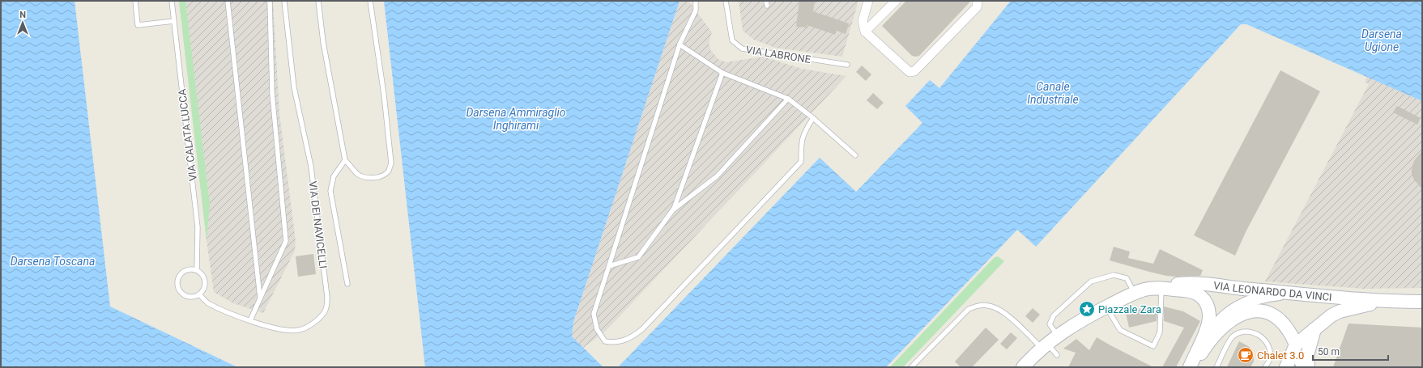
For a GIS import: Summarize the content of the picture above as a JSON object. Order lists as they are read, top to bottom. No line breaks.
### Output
{"streets":{"main road":["VIA LEONARDO DA VINCI"],"lane":["VIA LABRONE","VIA CALATA LUCCA","VIA DEI NAVICELLI"]},"crossings":[["VIA CALATA LUCCA","VIA DEI NAVICELLI"]],"water":["Darsena Ugione","Canale Industriale","Darsena Ammiraglio Inghirami","Darsena Toscana"],"places":{"place":["Piazzale Zara"],"cafe":["Chalet 3.0"]},"scale_bar":"50 m","north":"top"}
